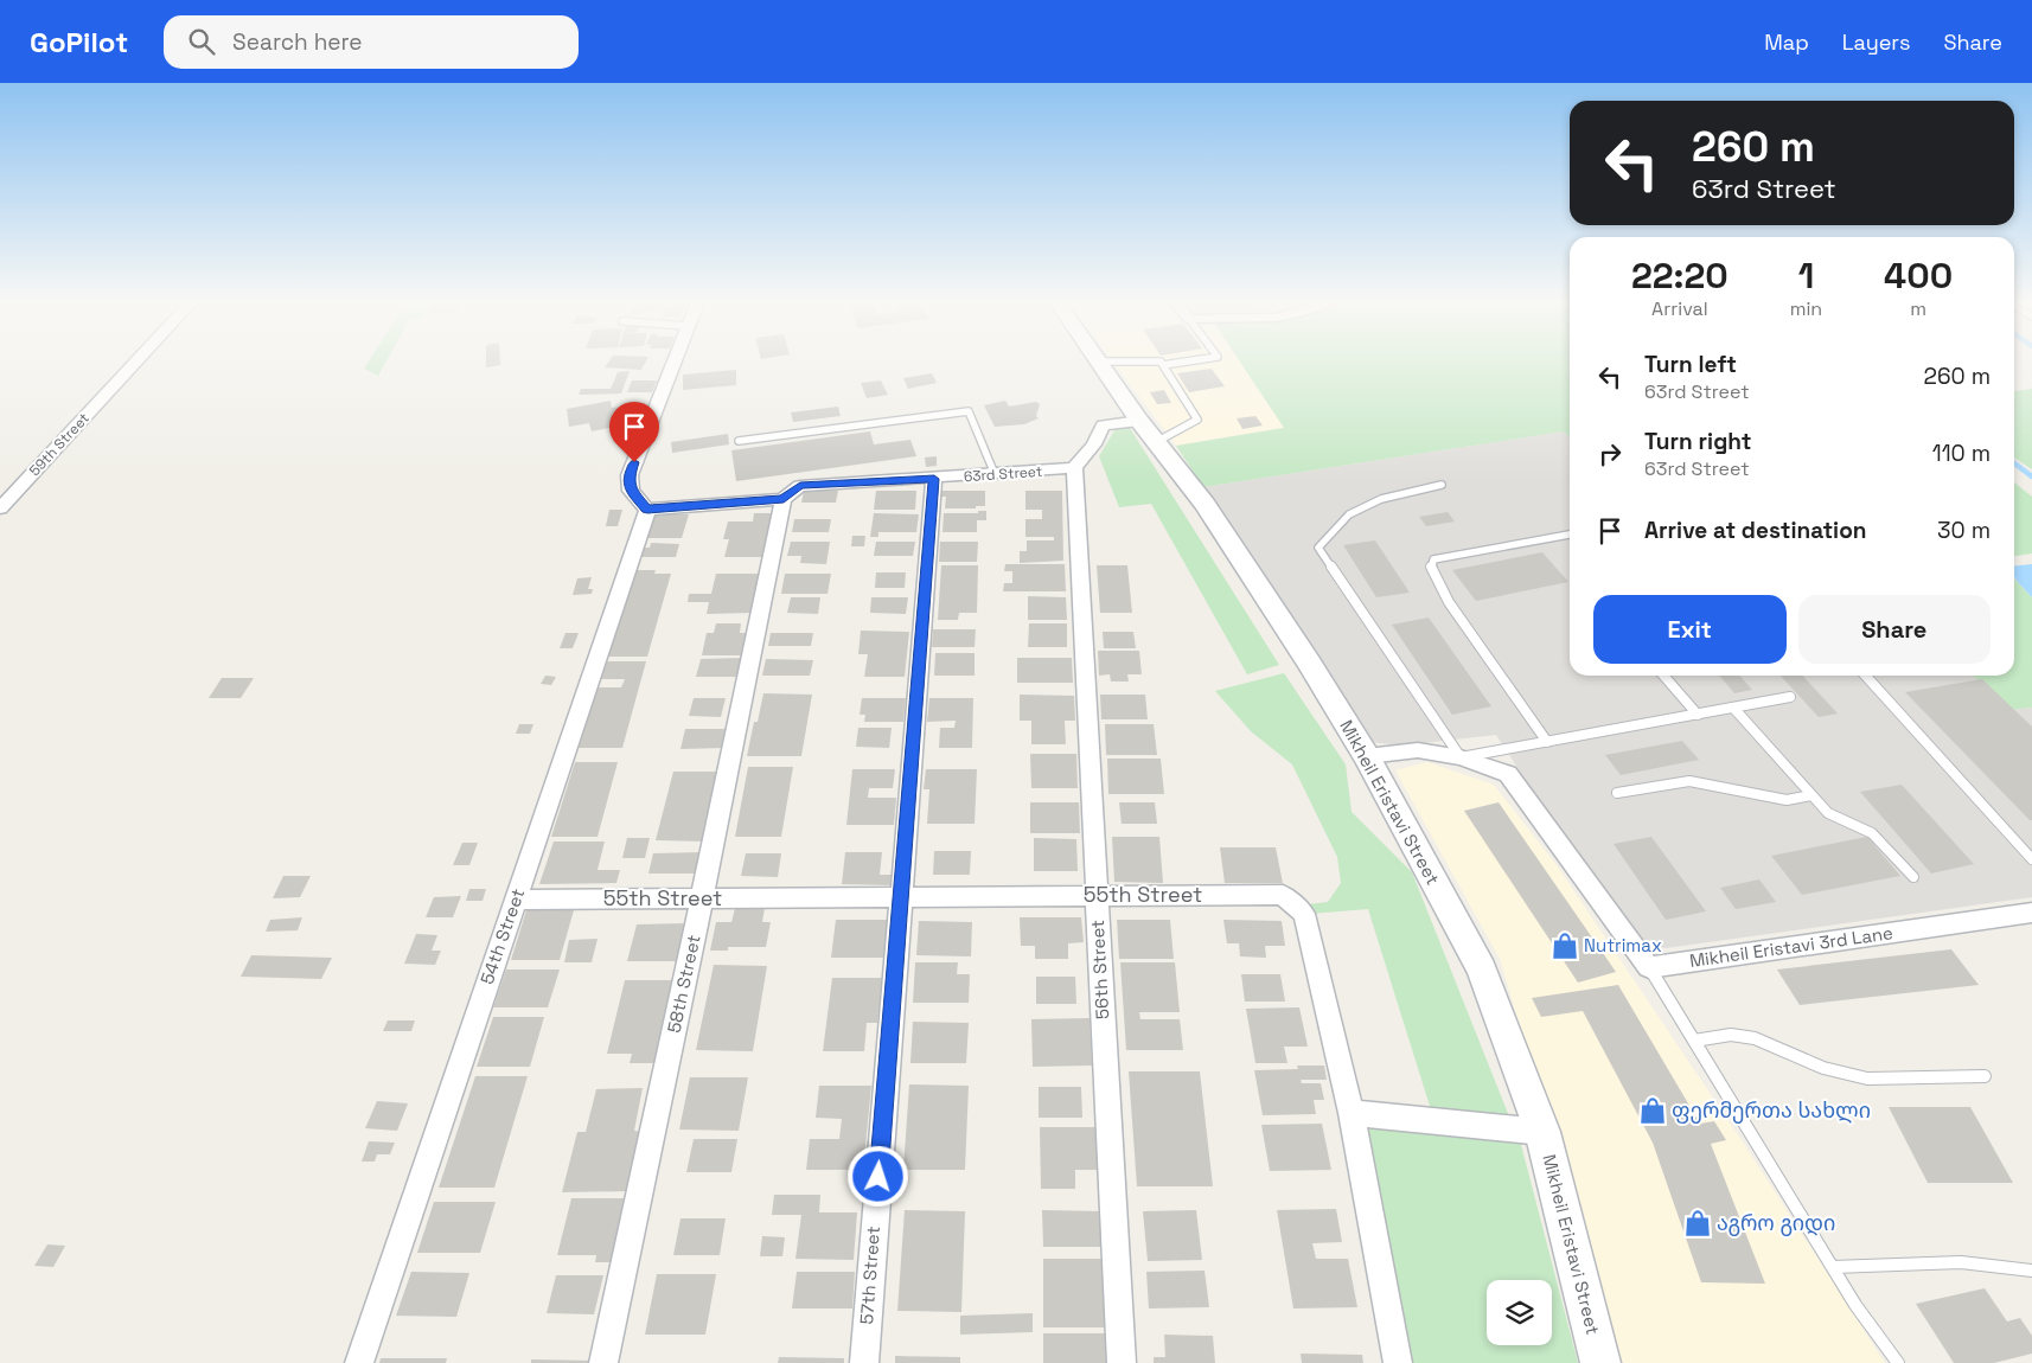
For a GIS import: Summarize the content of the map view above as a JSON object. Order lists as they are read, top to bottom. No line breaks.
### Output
{"streets":{"main road":["Mikheil Eristavi Street"],"street":["59th Street","63rd Street","55th Street","54th Street","Mikheil Eristavi 3rd Lane","56th Street","58th Street","57th Street"]},"crossings":[["63rd Street","54th Street"],["63rd Street","56th Street"],["63rd Street","58th Street"],["63rd Street","57th Street"],["55th Street","54th Street"],["55th Street","56th Street"],["55th Street","58th Street"],["55th Street","57th Street"]],"places":{"shop":["Nutrimax","ფერმერთა სახლი","აგრო გიდი"]},"page":{"header":"GoPilot","search":"Search here","nav":["Map","Layers","Share"],"turn":["260 m","63rd Street"],"eta":["22:20","Arrival","1","min","400","m"],"list":[{"name":"Turn left","note":"63rd Street","value":"260 m"},{"name":"Turn right","note":"63rd Street","value":"110 m"},{"name":"Arrive at destination","value":"30 m"}],"buttons":["Exit","Share"]}}
